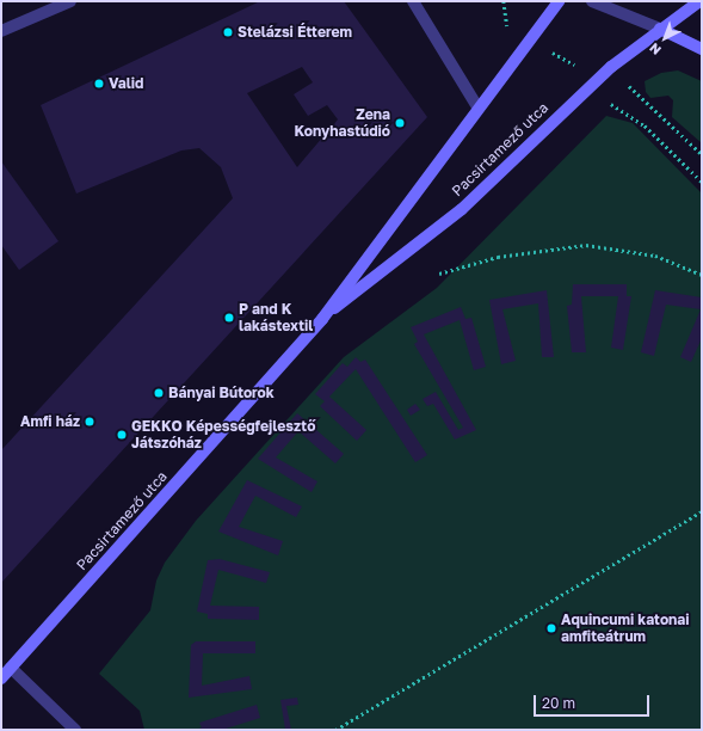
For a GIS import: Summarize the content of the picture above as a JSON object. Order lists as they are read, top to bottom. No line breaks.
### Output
{"streets":{"main road":["Pacsirtamező utca"]},"places":["Stelázsi Étterem","Valid","Zena Konyhastúdió","P and K lakástextil","Bányai Bútorok","Amfi ház","GEKKO Képességfejlesztő Játszóház","Aquincumi katonai amfiteátrum"],"scale_bar":"20 m","north":"bottom left"}
